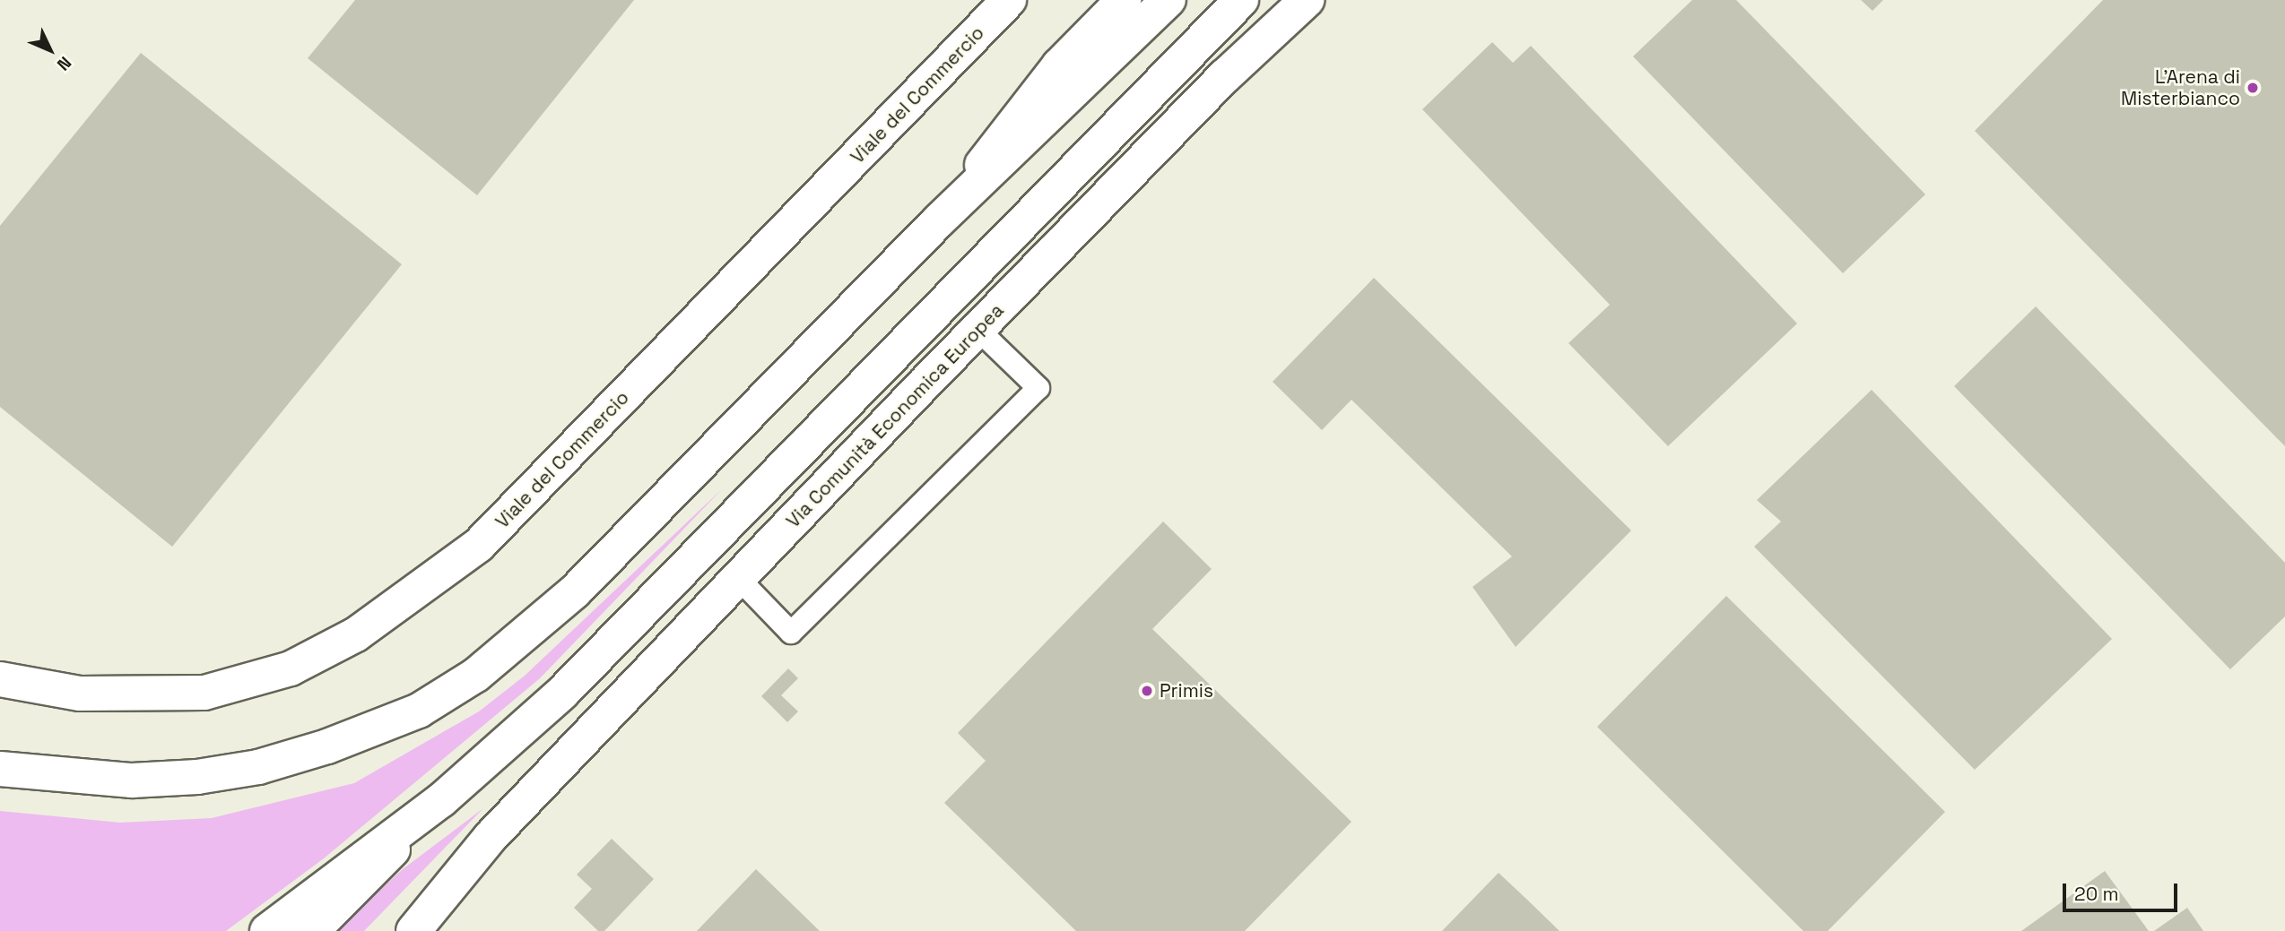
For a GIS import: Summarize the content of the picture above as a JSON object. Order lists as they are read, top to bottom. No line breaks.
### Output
{"streets":{"street":["Viale del Commercio","Via Comunità Economica Europea"]},"places":["L'Arena di Misterbianco","Primis"],"scale_bar":"20 m","north":"bottom right"}
